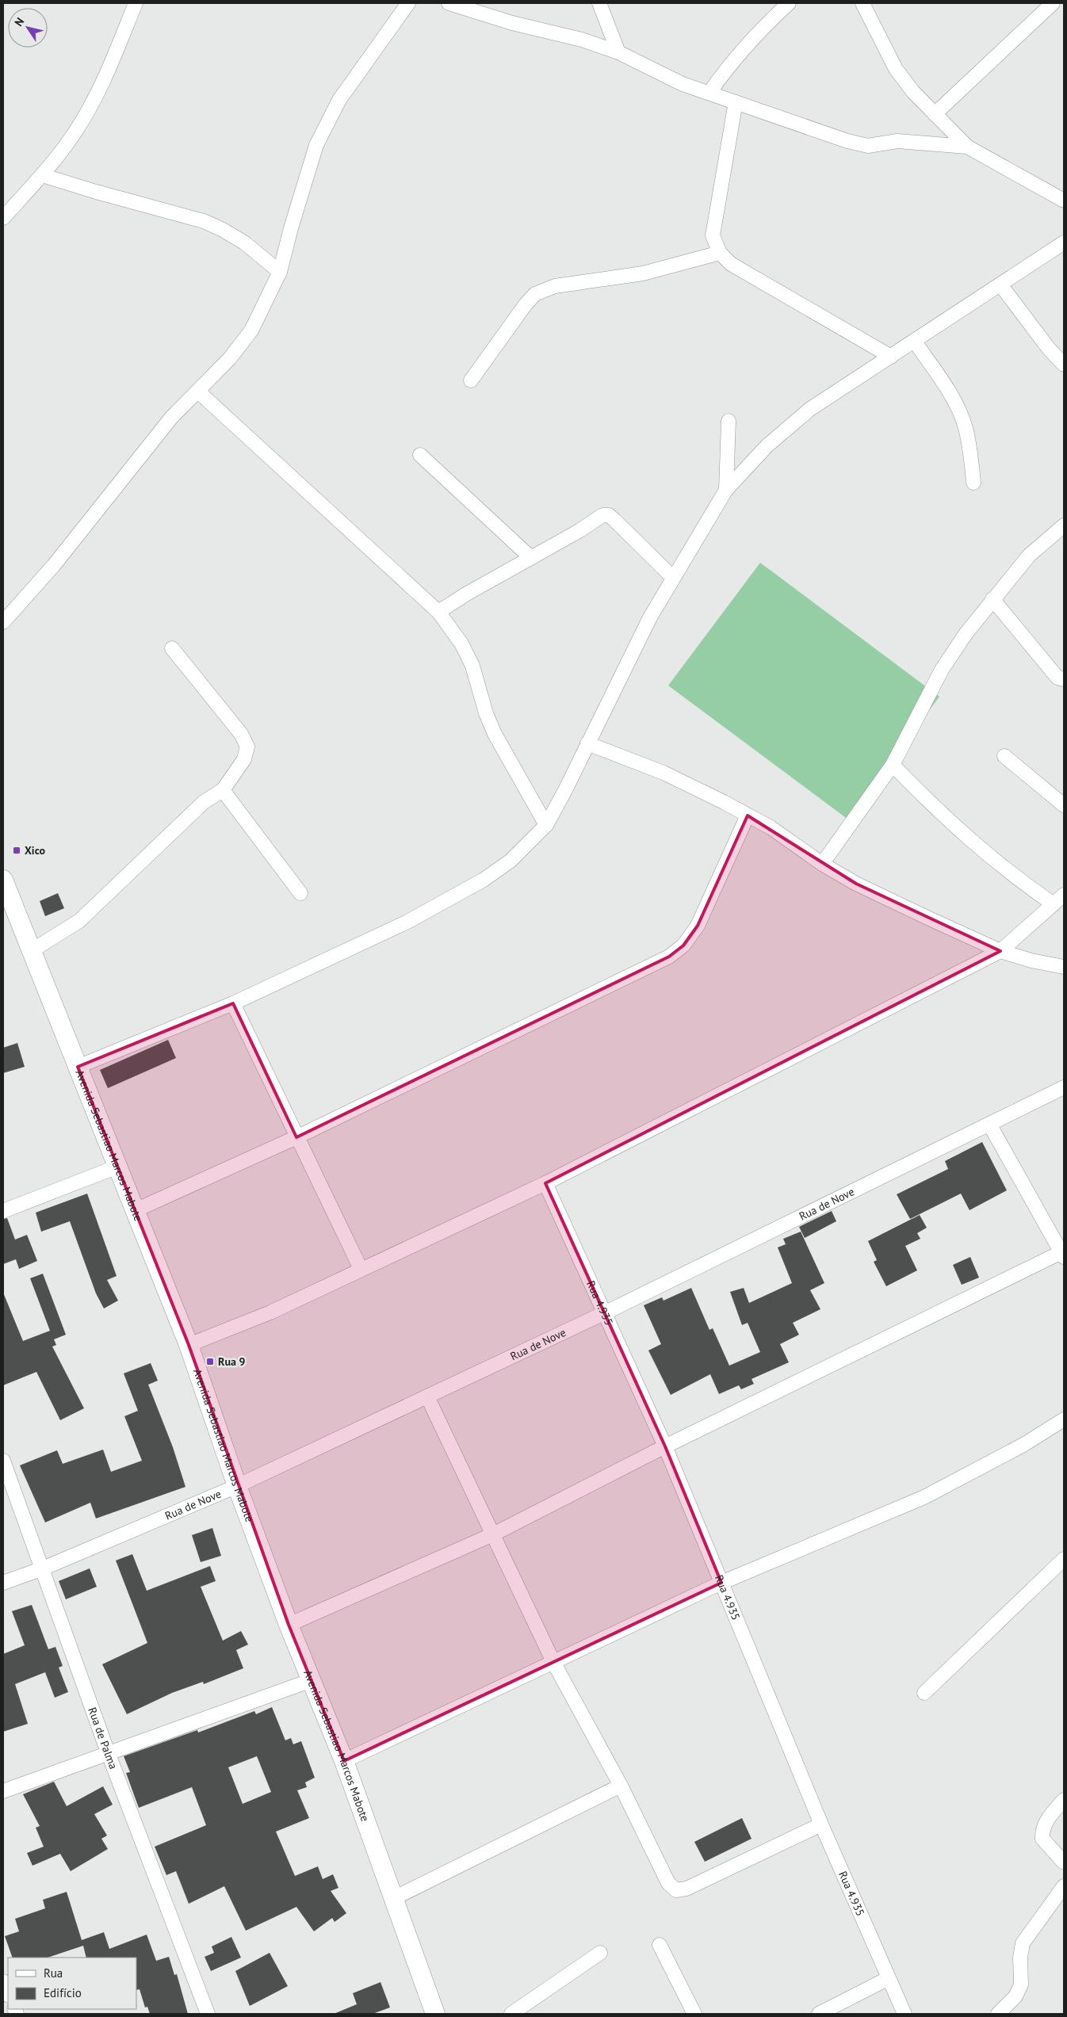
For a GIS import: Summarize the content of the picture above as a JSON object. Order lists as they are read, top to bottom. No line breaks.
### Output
{"streets":{"main road":["Avenida Sebastiao Marcos Mabote"],"street":["Rua de Nove","Rua 4.935","Rua de Palma"]},"crossings":[["Avenida Sebastiao Marcos Mabote","Rua de Nove"],["Rua de Nove","Rua 4.935"],["Rua de Nove","Rua de Palma"]],"places":{"transit":["Xico","Rua 9"]},"legend":["Rua","Edifício"],"north":"top left"}
